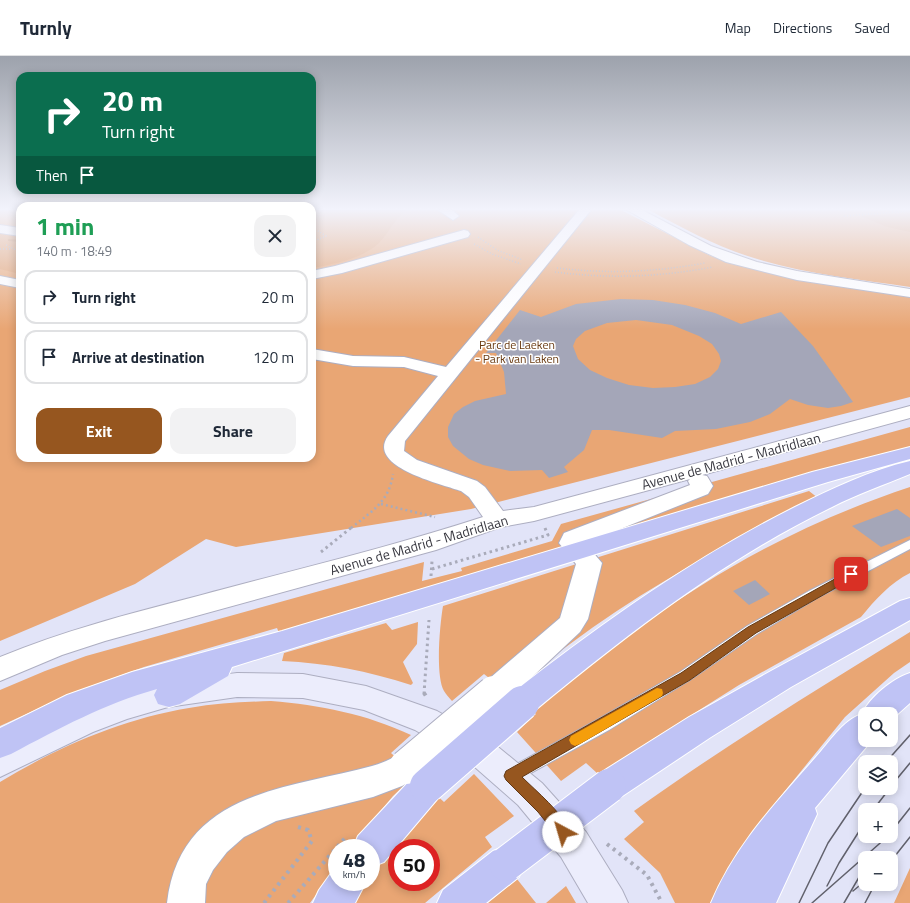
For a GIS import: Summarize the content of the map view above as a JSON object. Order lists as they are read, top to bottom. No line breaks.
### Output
{"streets":{"street":["Avenue de Madrid - Madridlaan"]},"parks":["Parc de Laeken - Park van Laken"],"page":{"header":"Turnly","nav":["Map","Directions","Saved"],"turn":["20 m","Turn right"],"then":"Then","heading":["1 min","140 m · 18:49"],"list":[{"name":"Turn right","value":"20 m"},{"name":"Arrive at destination","value":"120 m"}],"buttons":["Exit","Share"],"map_buttons":["+","−"],"speed":"48 km/h","limit":"50"}}
